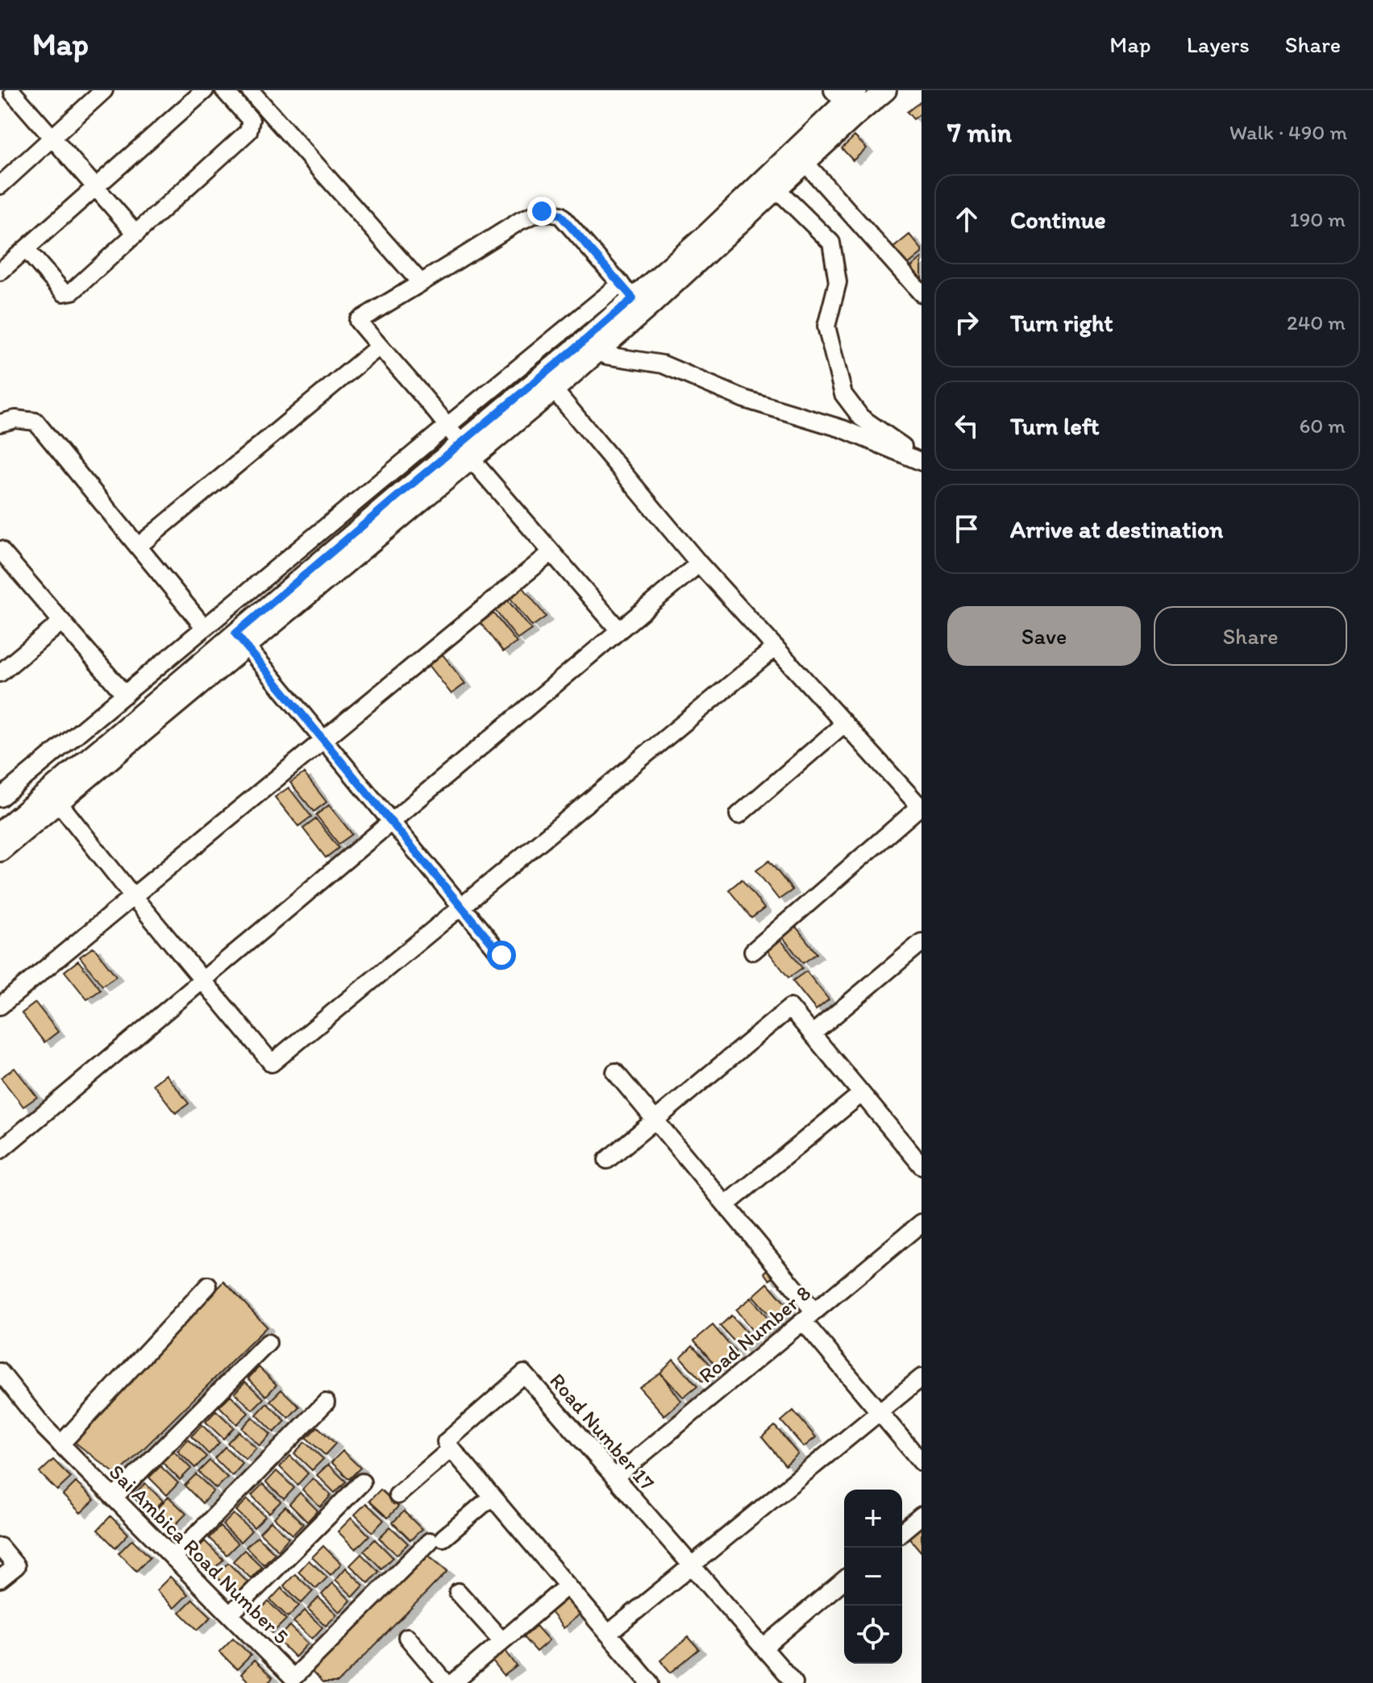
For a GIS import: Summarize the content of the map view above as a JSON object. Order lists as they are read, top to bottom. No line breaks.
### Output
{"streets":{"street":["Road Number 8","Road Number 17","Sai Ambica Road Number 5"]},"crossings":[["Road Number 8","Road Number 17"]],"page":{"header":"Map","nav":["Map","Layers","Share"],"heading":["7 min","Walk · 490 m"],"list":[["Continue","190 m"],["Turn right","240 m"],["Turn left","60 m"],"Arrive at destination"],"buttons":["Save","Share"],"map_buttons":["+","−"]}}
